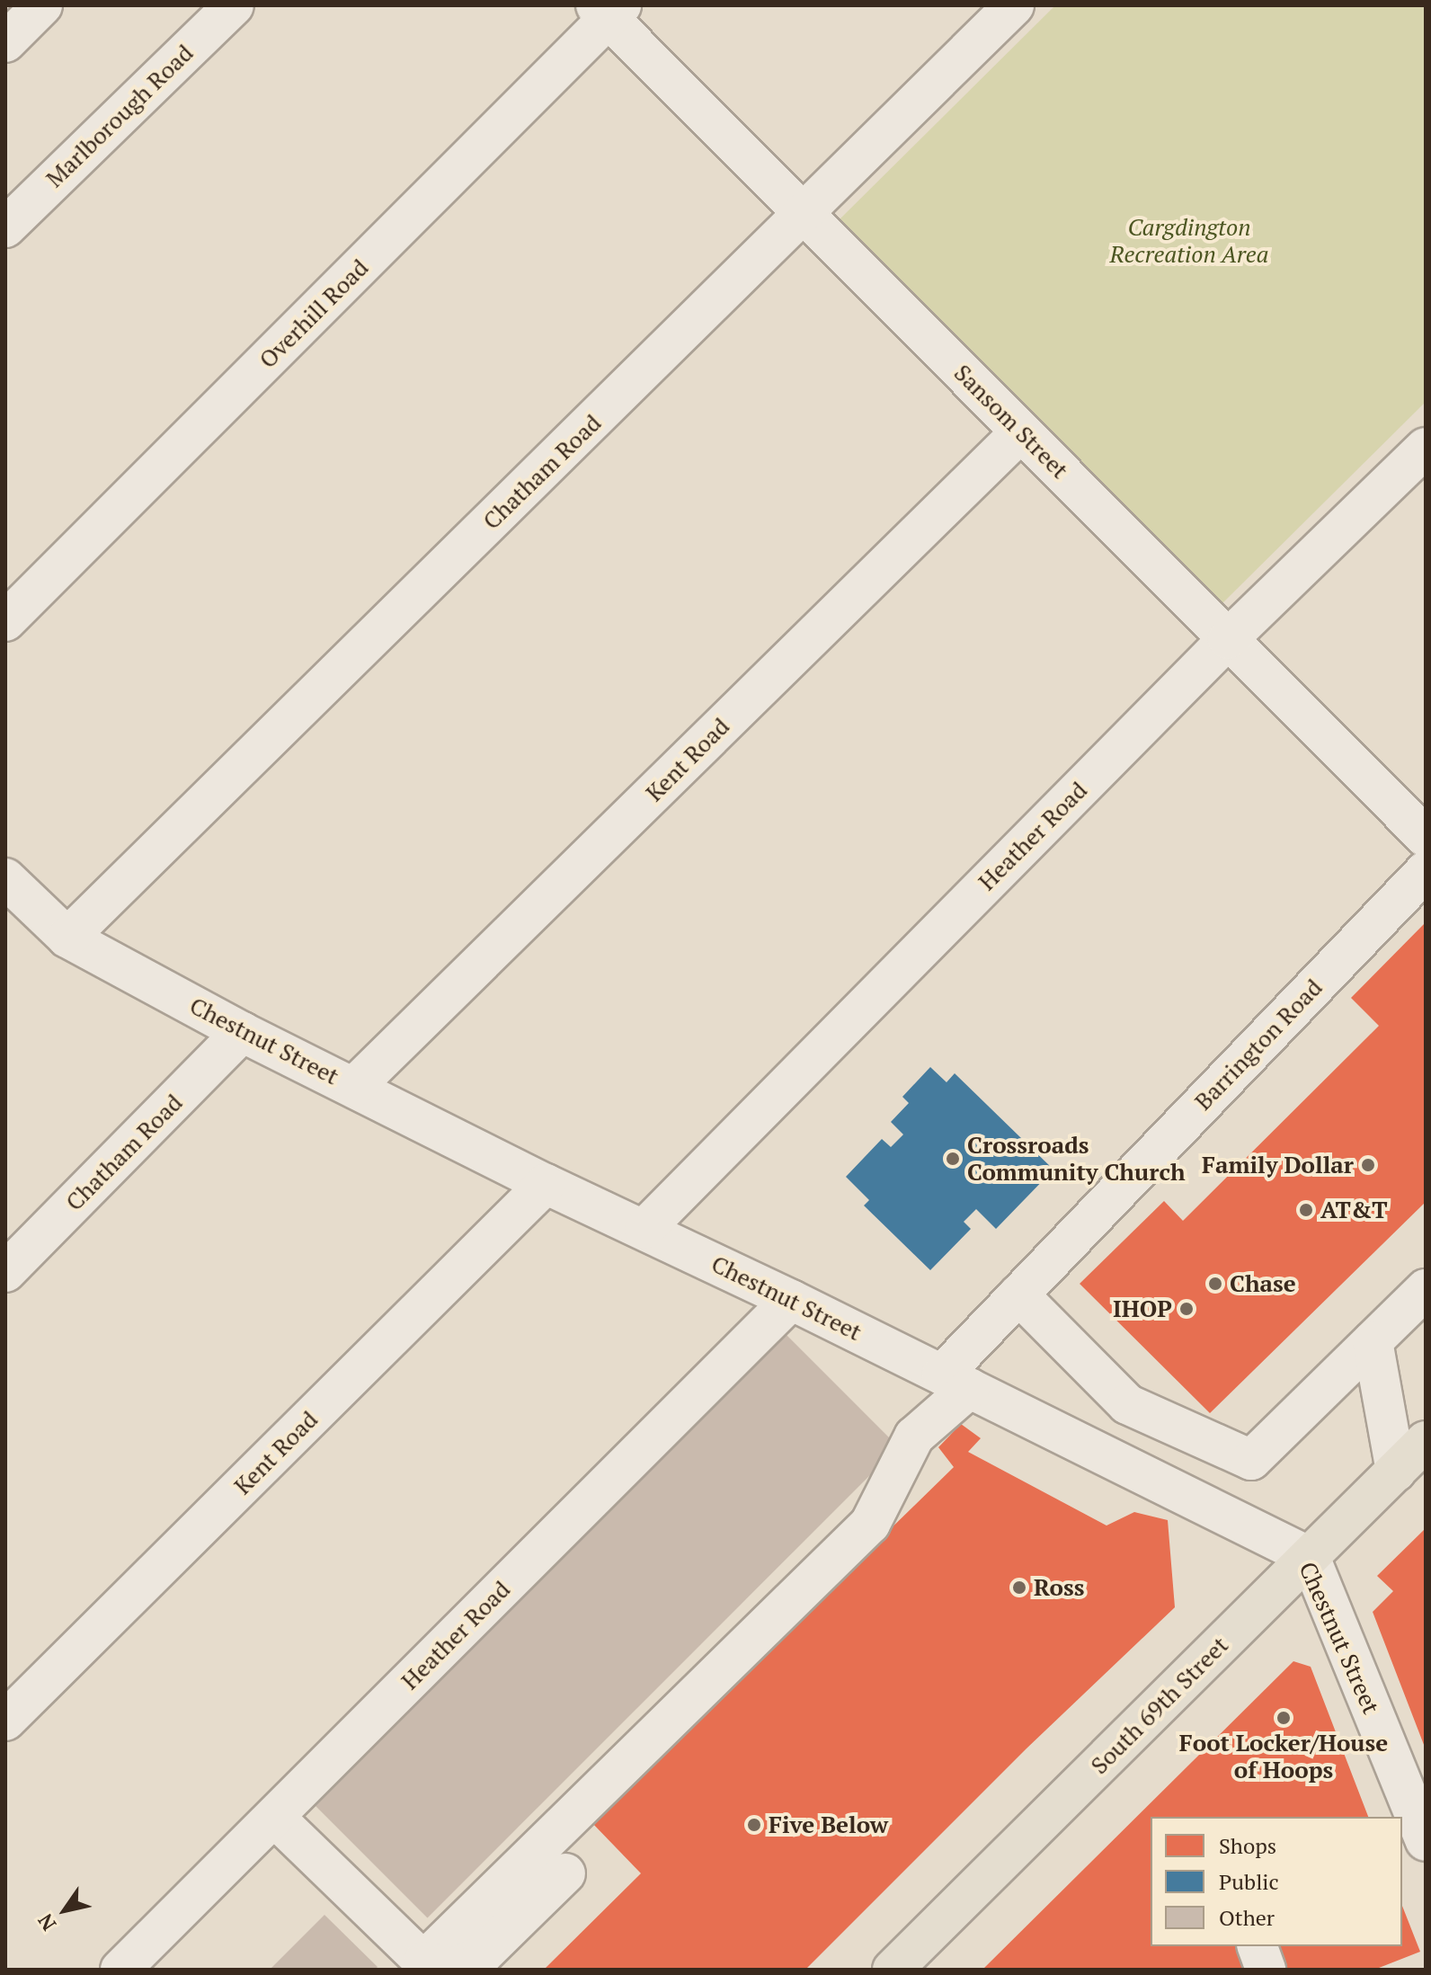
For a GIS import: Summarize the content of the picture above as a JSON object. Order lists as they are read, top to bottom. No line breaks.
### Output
{"streets":{"main road":["South 69th Street"],"street":["Marlborough Road","Overhill Road","Sansom Street","Chatham Road","Kent Road","Heather Road","Chestnut Street","Barrington Road"]},"crossings":[["Overhill Road","Sansom Street"],["Sansom Street","Chatham Road"],["Sansom Street","Kent Road"],["Sansom Street","Heather Road"],["Chatham Road","Chestnut Street"],["Kent Road","Chestnut Street"],["Heather Road","Chestnut Street"],["Chestnut Street","Barrington Road"],["Chestnut Street","South 69th Street"]],"parks":["Cargdington Recreation Area"],"places":["Crossroads Community Church","Family Dollar","AT&T","Chase","IHOP","Ross","Foot Locker/House of Hoops","Five Below"],"legend":["Shops","Public","Other"],"north":"bottom left"}
